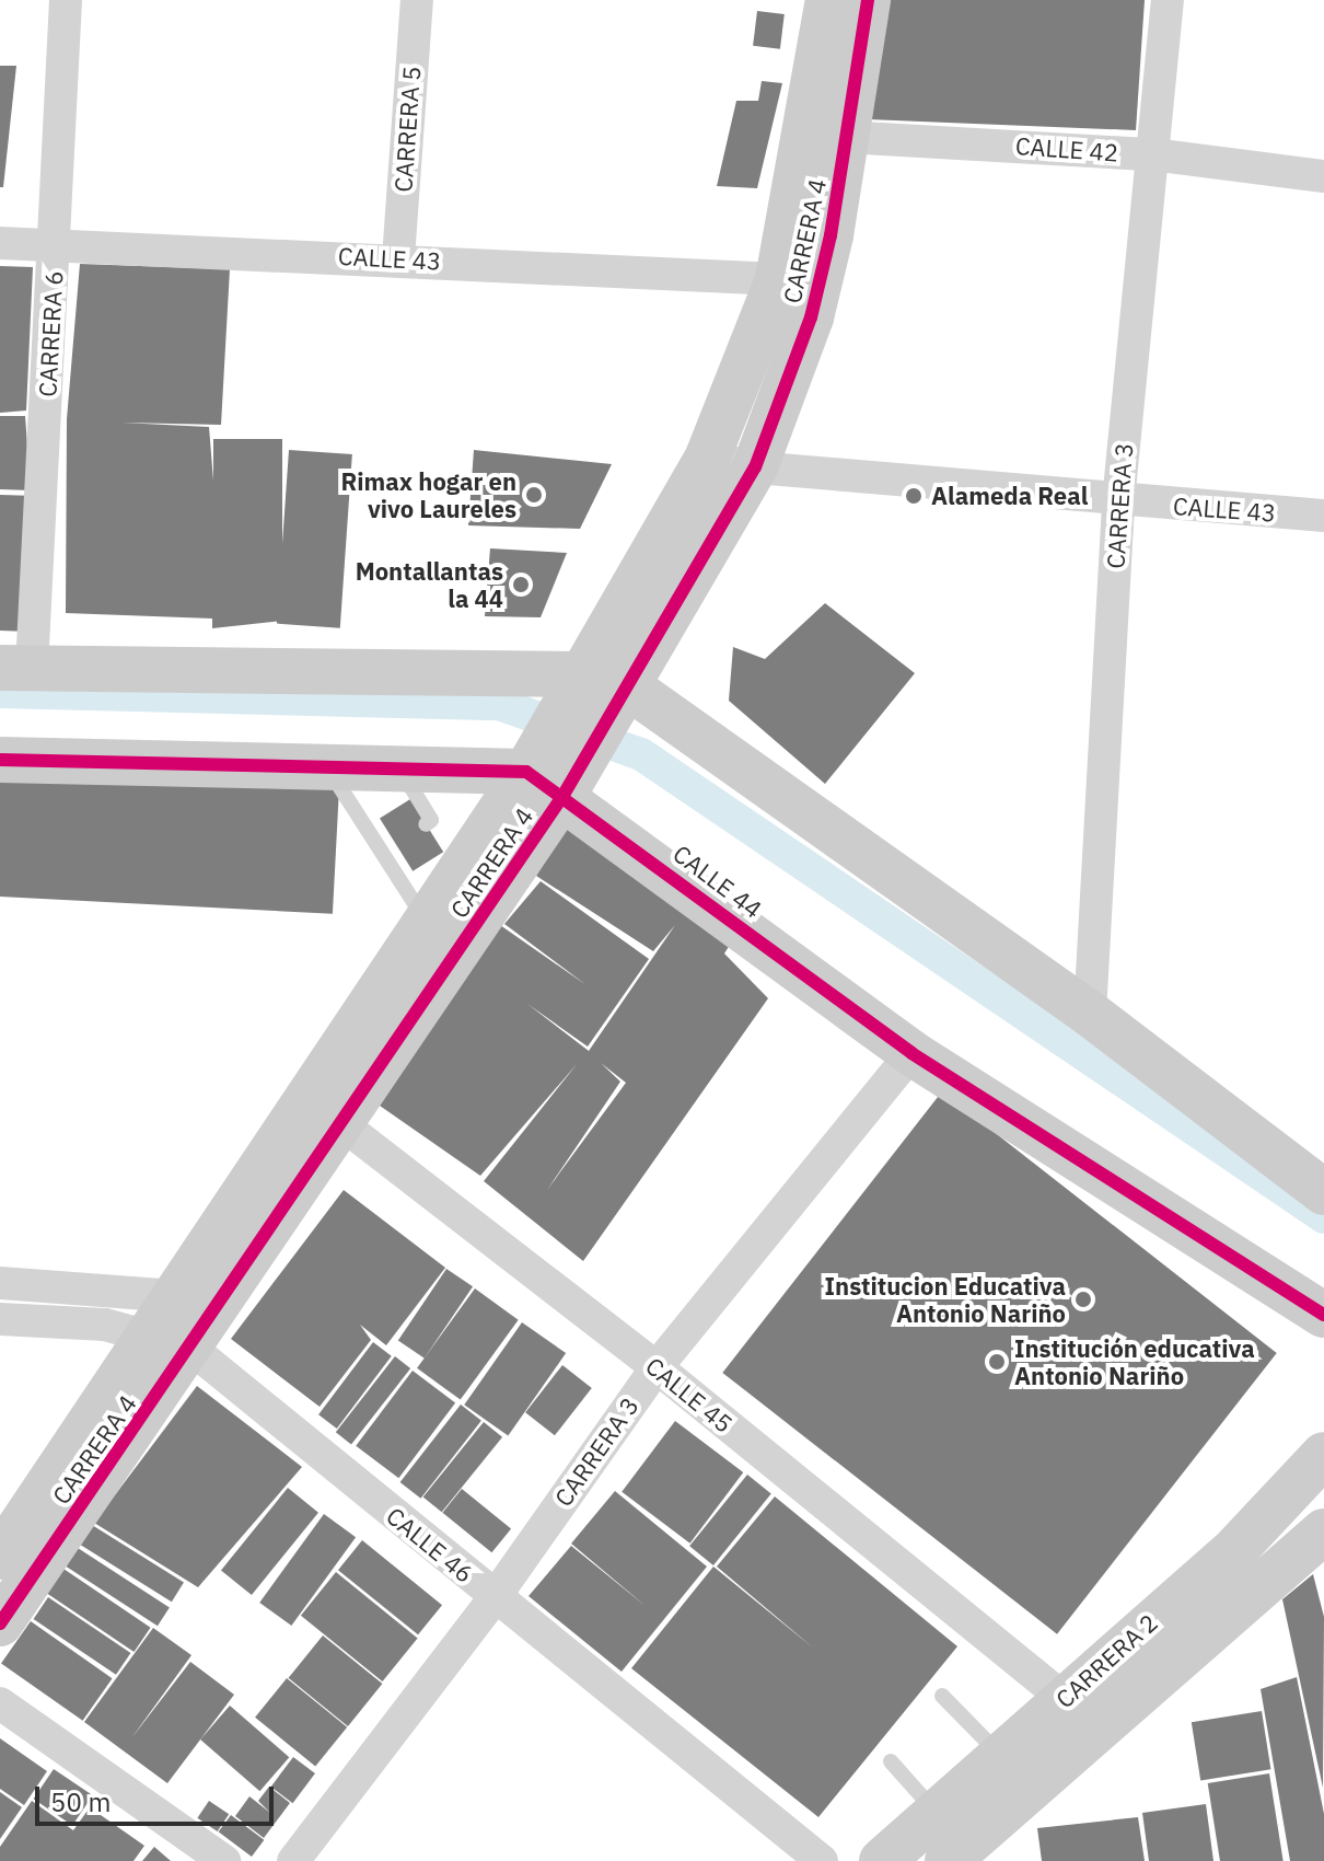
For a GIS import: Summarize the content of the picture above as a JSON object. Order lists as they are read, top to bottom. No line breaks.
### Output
{"streets":{"street":["CARRERA 5","CALLE 42","CARRERA 4","CALLE 43","CARRERA 6","CARRERA 3","CALLE 44","CALLE 45","CALLE 46","CARRERA 2"]},"crossings":[["CARRERA 5","CALLE 43"],["CALLE 42","CARRERA 4"],["CALLE 42","CARRERA 3"],["CARRERA 4","CALLE 43"],["CARRERA 4","CALLE 44"],["CARRERA 4","CALLE 45"],["CARRERA 4","CALLE 46"],["CALLE 43","CARRERA 6"],["CALLE 43","CARRERA 3"],["CARRERA 3","CALLE 44"],["CARRERA 3","CALLE 45"],["CARRERA 3","CALLE 46"],["CALLE 45","CARRERA 2"]],"places":["Rimax hogar en vivo Laureles","Alameda Real","Montallantas la 44","Institucion Educativa Antonio Nariño","Institución educativa Antonio Nariño"],"scale_bar":"50 m"}
